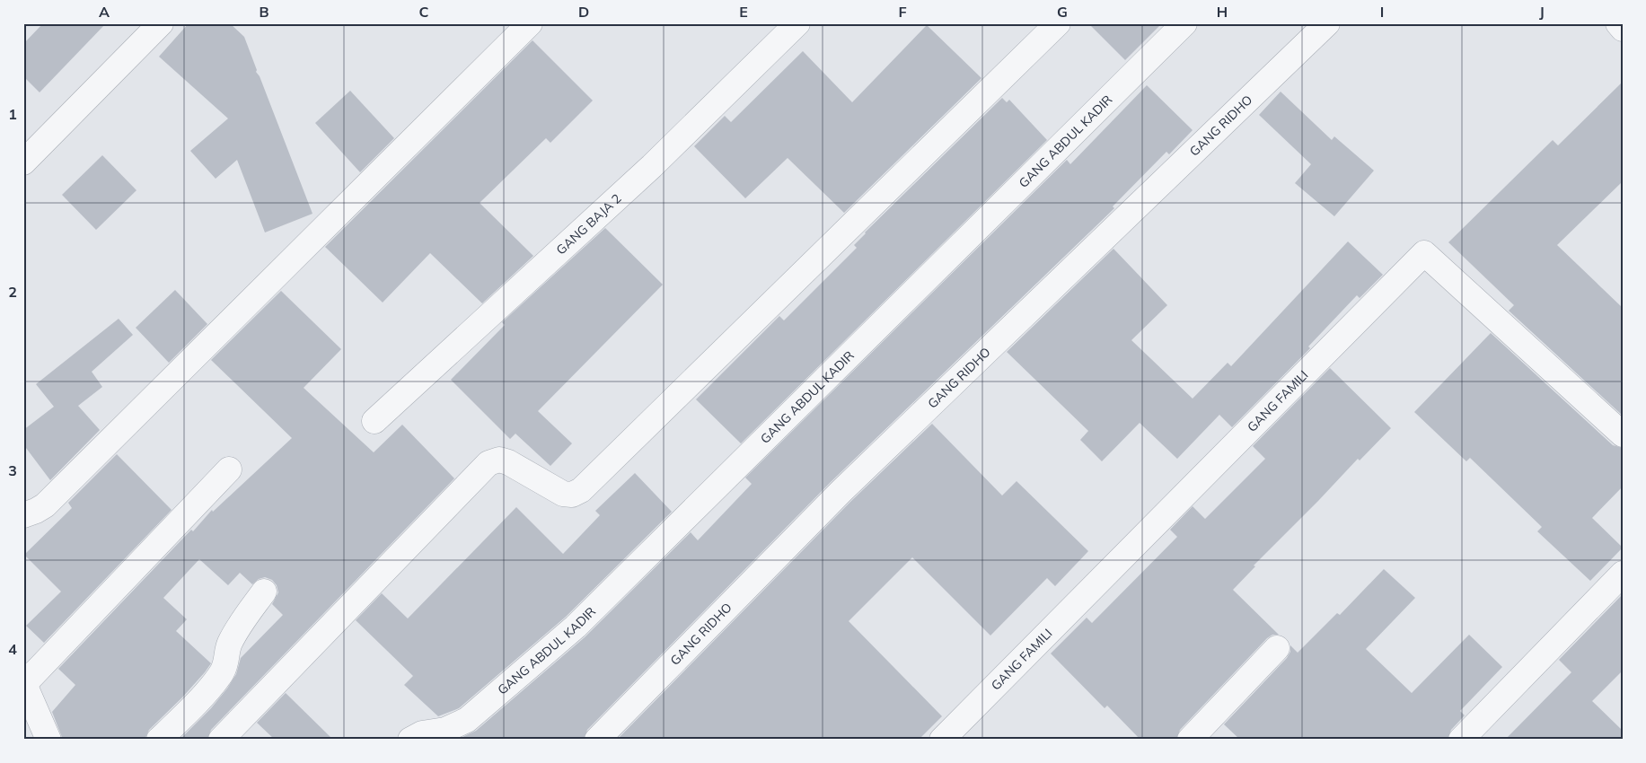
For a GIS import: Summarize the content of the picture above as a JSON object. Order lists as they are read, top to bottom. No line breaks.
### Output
{"streets":{"street":["GANG RIDHO","GANG ABDUL KADIR","GANG BAJA 2","GANG FAMILI"]},"grid":{"columns":["A","B","C","D","E","F","G","H","I","J"],"rows":["1","2","3","4"]}}
